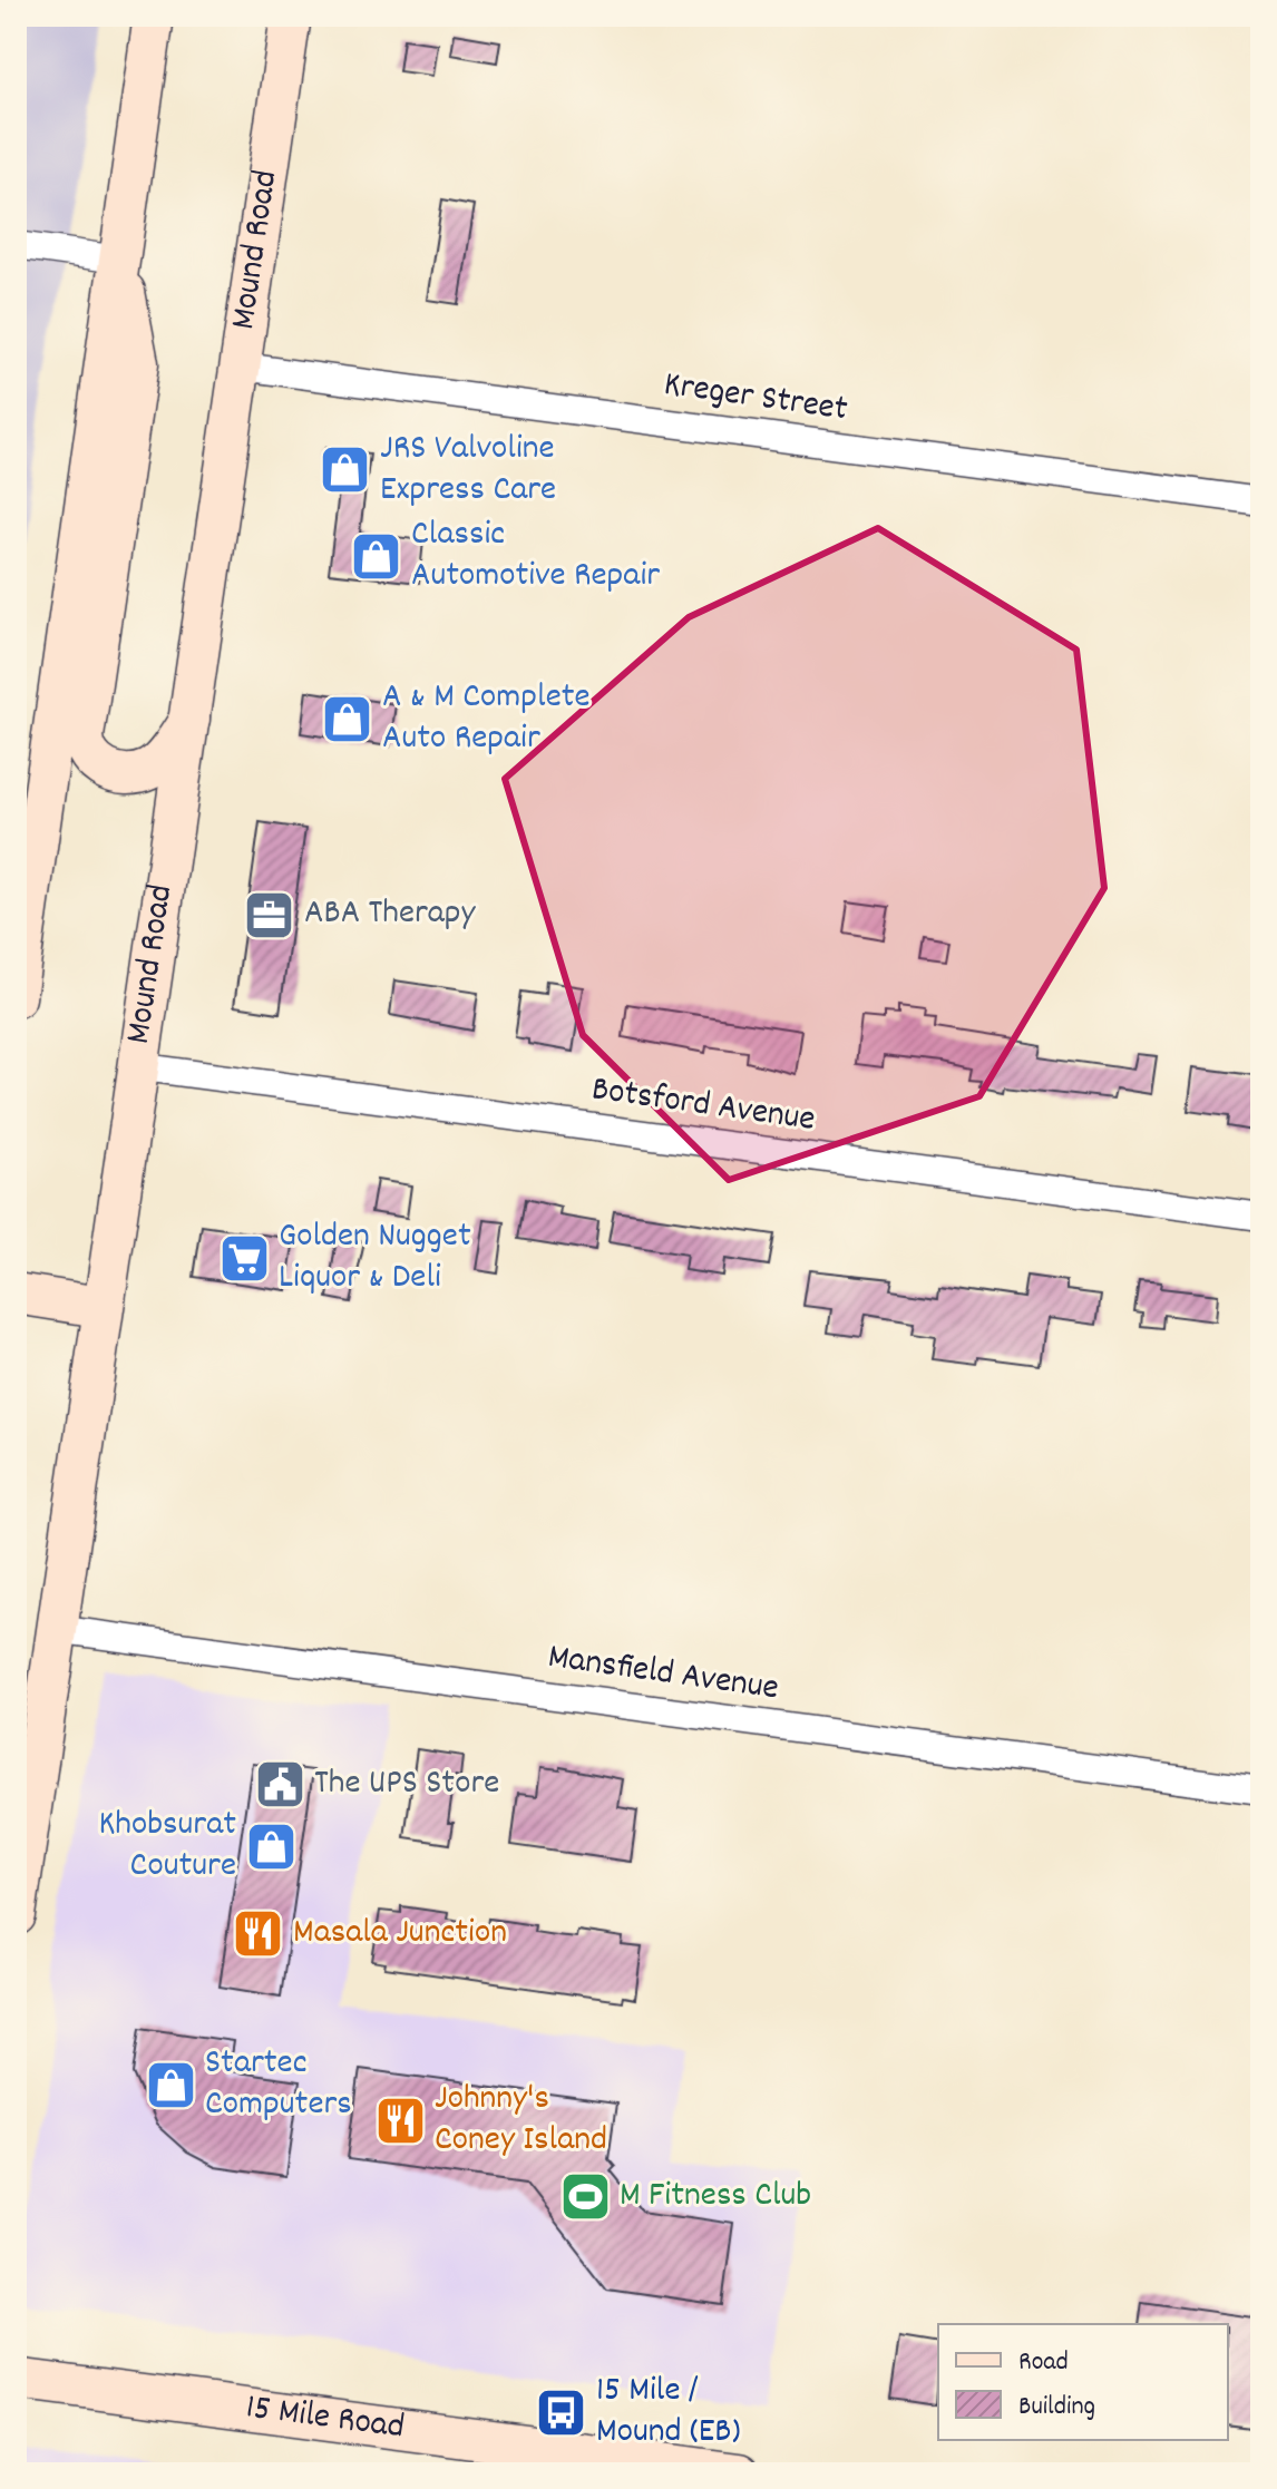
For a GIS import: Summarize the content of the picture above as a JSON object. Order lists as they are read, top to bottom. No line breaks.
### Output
{"streets":{"main road":["Mound Road","15 Mile Road"],"street":["Kreger Street","Botsford Avenue","Mansfield Avenue"]},"crossings":[["Mound Road","Kreger Street"],["Mound Road","Botsford Avenue"],["Mound Road","Mansfield Avenue"]],"places":{"shop":["JRS Valvoline Express Care","Classic Automotive Repair","A & M Complete Auto Repair","Khobsurat Couture","Startec Computers"],"office":["ABA Therapy"],"supermarket":["Golden Nugget Liquor & Deli"],"public building":["The UPS Store"],"restaurant":["Masala Junction","Johnny's Coney Island"],"sports":["M Fitness Club"],"bus stop":["15 Mile / Mound (EB)"]},"legend":["Road","Building"]}
